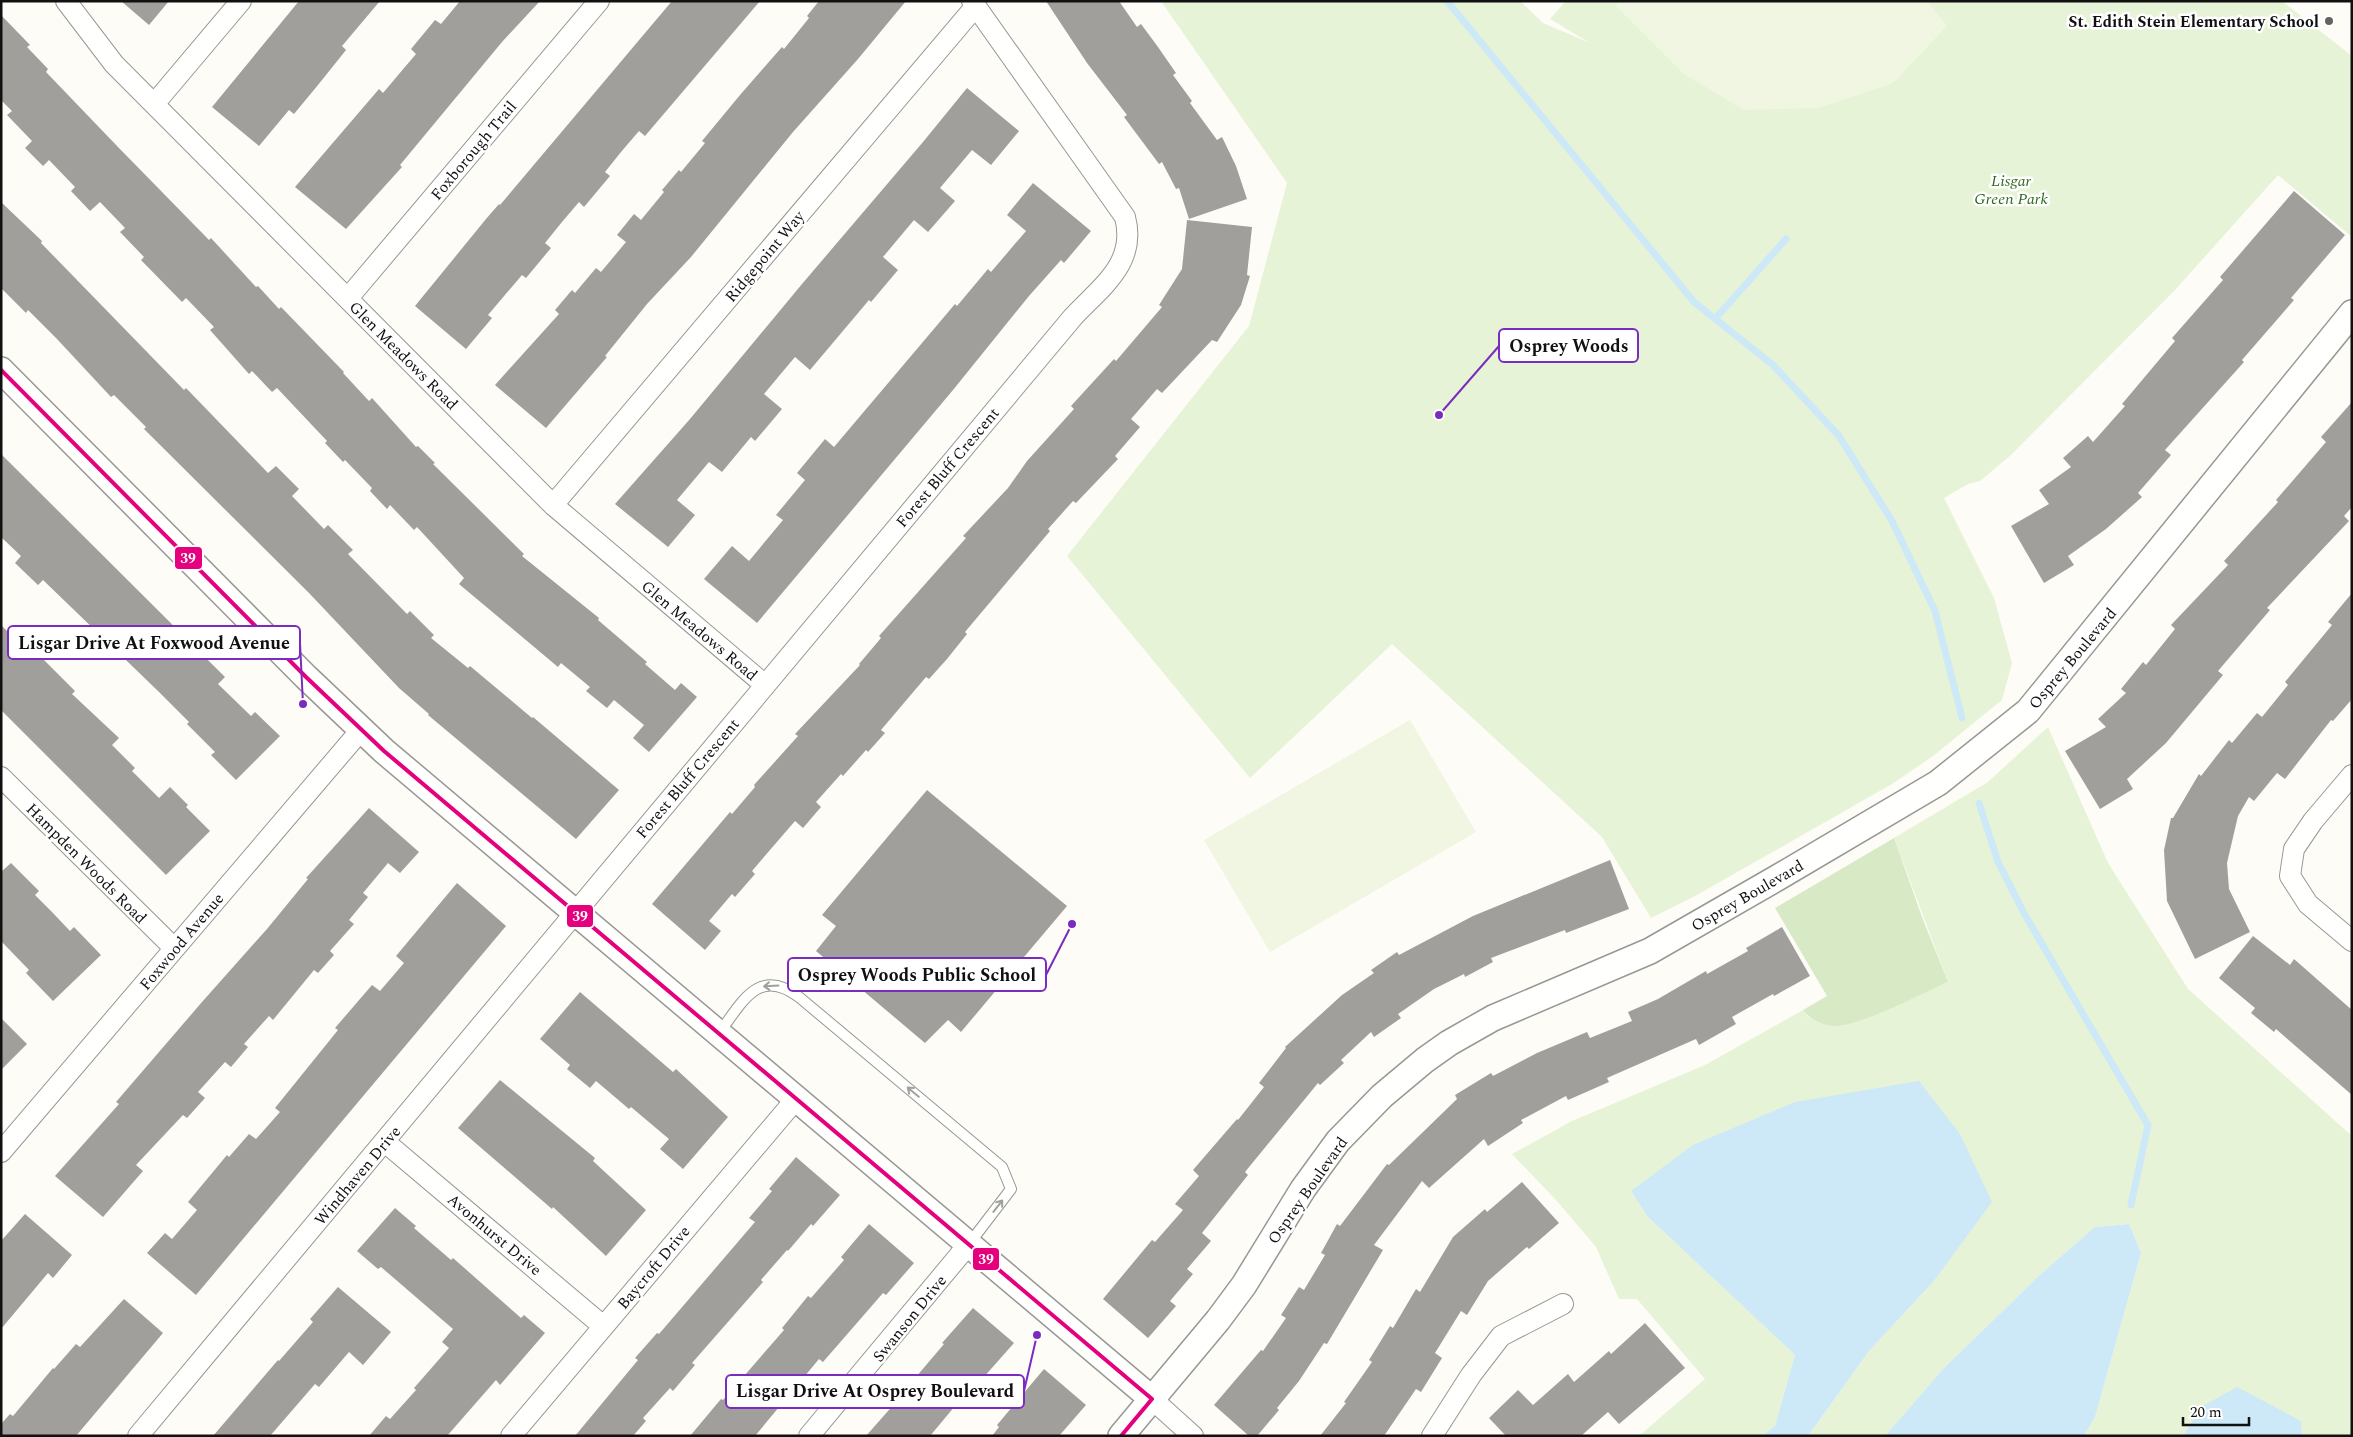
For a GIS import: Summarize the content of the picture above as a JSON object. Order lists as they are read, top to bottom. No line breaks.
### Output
{"streets":{"street":["Foxborough Trail","Ridgepoint Way","Glen Meadows Road","Forest Bluff Crescent","Osprey Boulevard","Hampden Woods Road","Foxwood Avenue","Windhaven Drive","Avonhurst Drive","Baycroft Drive","Swanson Drive"]},"crossings":[["Foxborough Trail","Glen Meadows Road"],["Ridgepoint Way","Glen Meadows Road"],["Ridgepoint Way","Forest Bluff Crescent"],["Glen Meadows Road","Forest Bluff Crescent"],["Forest Bluff Crescent","Windhaven Drive"],["Hampden Woods Road","Foxwood Avenue"],["Windhaven Drive","Avonhurst Drive"],["Avonhurst Drive","Baycroft Drive"]],"parks":["Lisgar Green Park"],"places":["St. Edith Stein Elementary School","Osprey Woods","Lisgar Drive At Foxwood Avenue","Osprey Woods Public School","Lisgar Drive At Osprey Boulevard"],"lines":["transit line 39"],"scale_bar":"20 m"}
